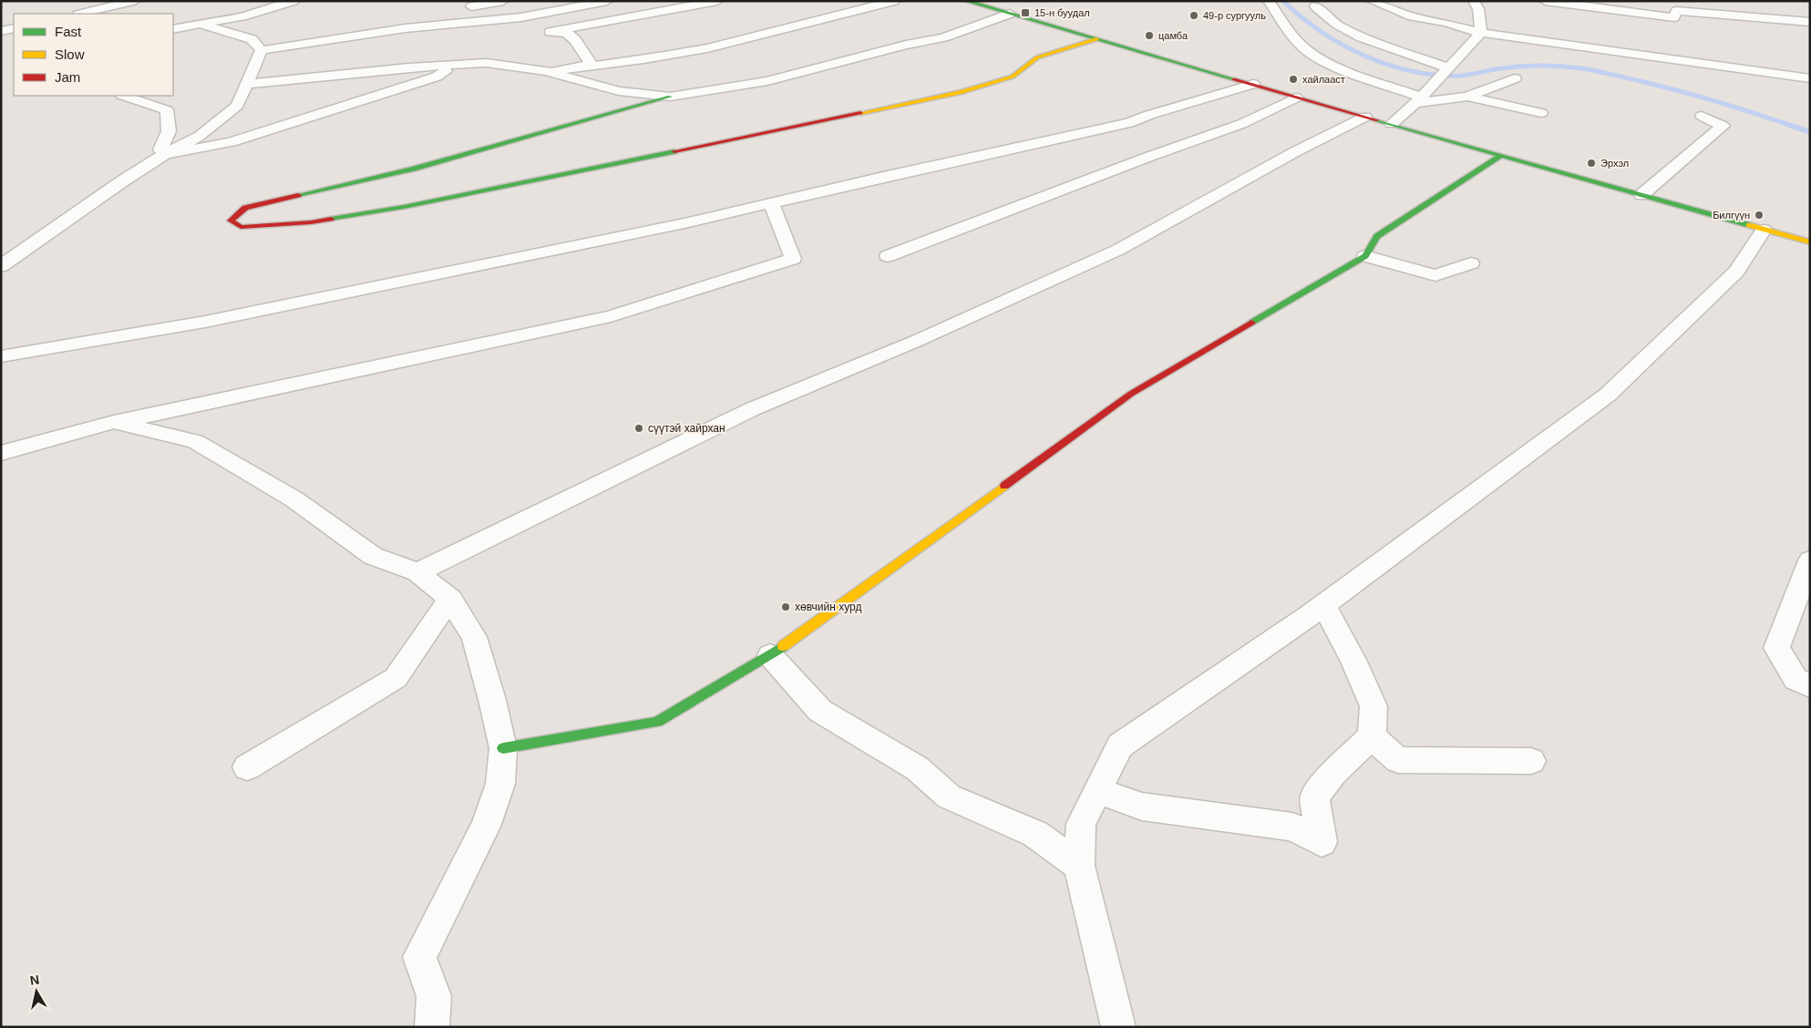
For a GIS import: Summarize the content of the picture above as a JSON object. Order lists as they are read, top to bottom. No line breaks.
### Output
{"places":{"transit":["15-н буудал"],"other":["49-р сургууль","цамба","хайлааст","Эрхэл","Билгүүн","сүүтэй хайрхан","хөвчийн хурд"]},"legend":["Fast","Slow","Jam"],"north":"top"}
